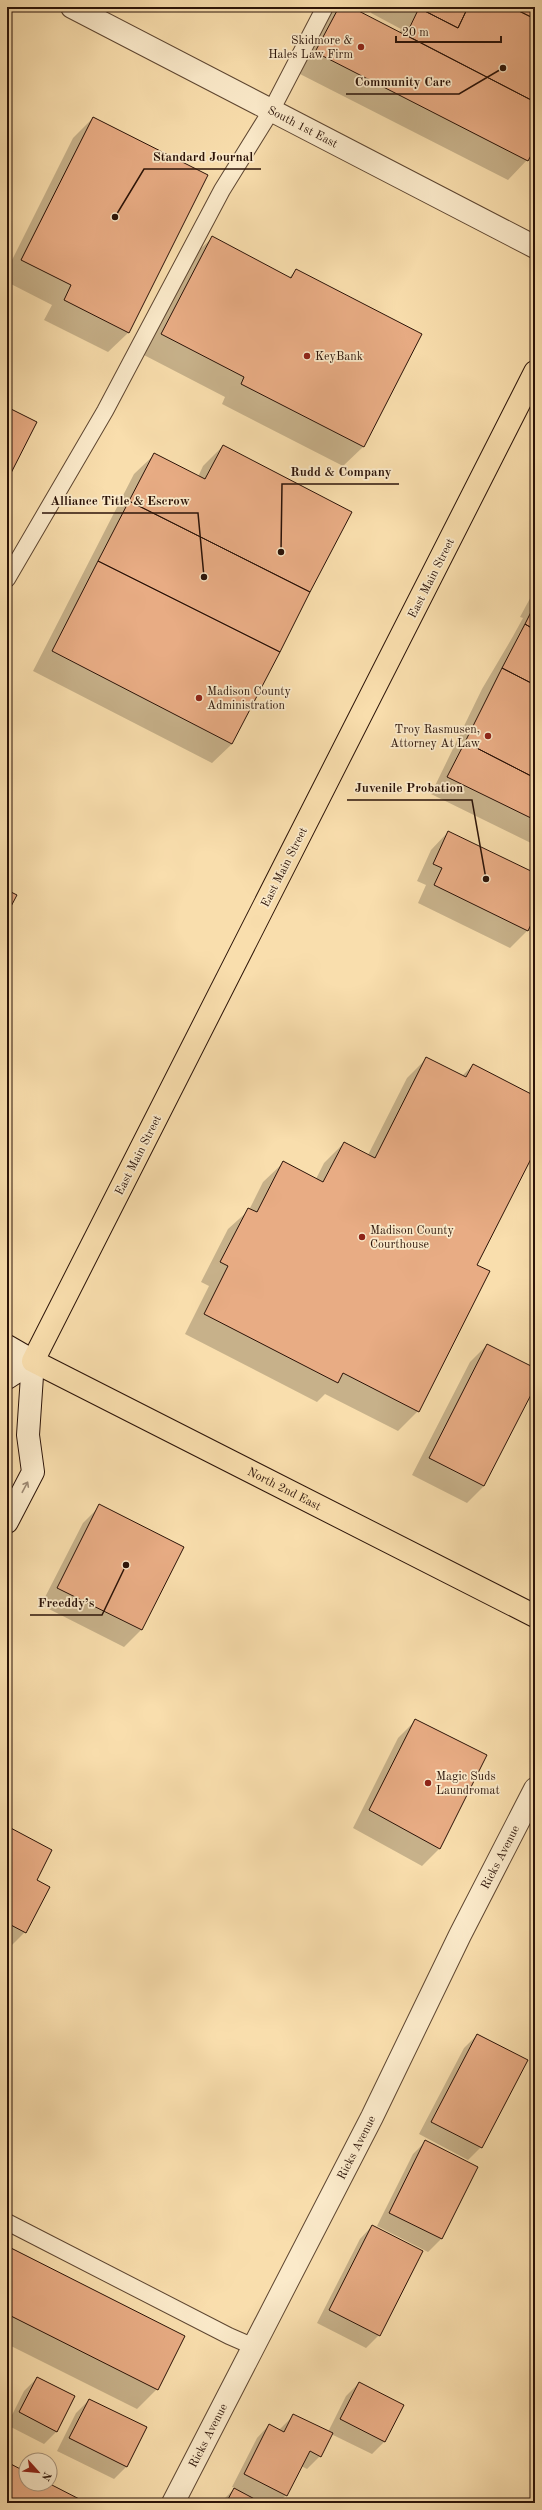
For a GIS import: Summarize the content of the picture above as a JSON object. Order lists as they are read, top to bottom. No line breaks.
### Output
{"streets":{"main road":["East Main Street","North 2nd East"],"street":["South 1st East","Ricks Avenue"]},"crossings":[["East Main Street","North 2nd East"]],"places":["Skidmore & Hales Law Firm","Community Care","Standard Journal","KeyBank","Rudd & Company","Alliance Title & Escrow","Madison County Administration","Troy Rasmusen, Attorney At Law","Juvenile Probation","Madison County Courthouse","Freeddy’s","Magic Suds Laundromat"],"scale_bar":"20 m","north":"bottom right"}
